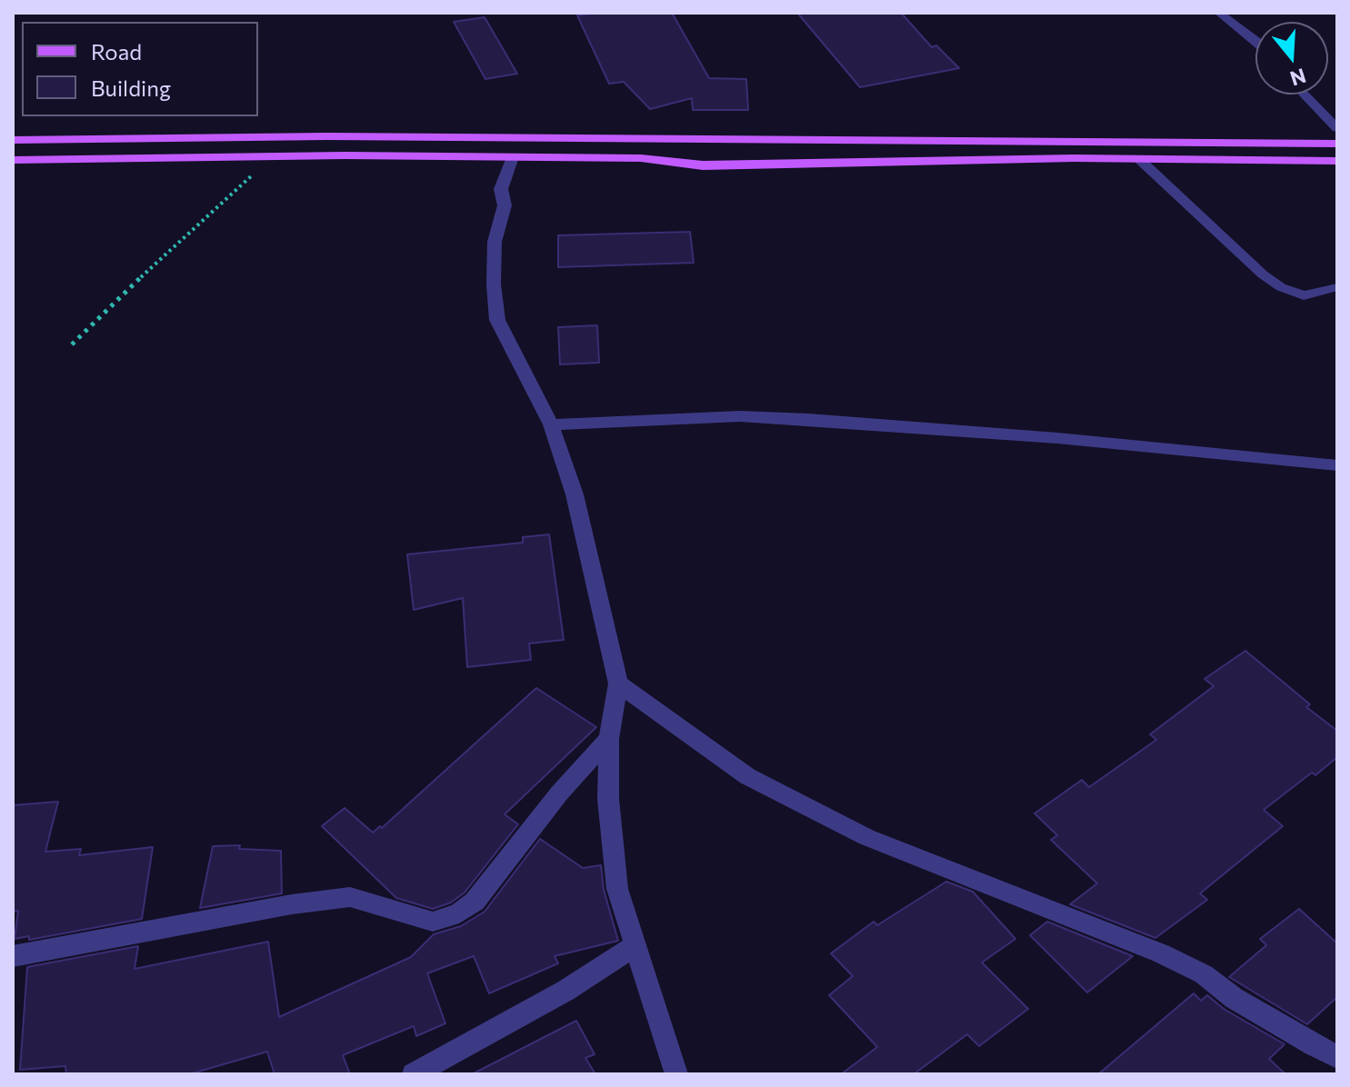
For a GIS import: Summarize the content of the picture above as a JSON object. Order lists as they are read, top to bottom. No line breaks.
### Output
{"legend":["Road","Building"],"north":"bottom"}
